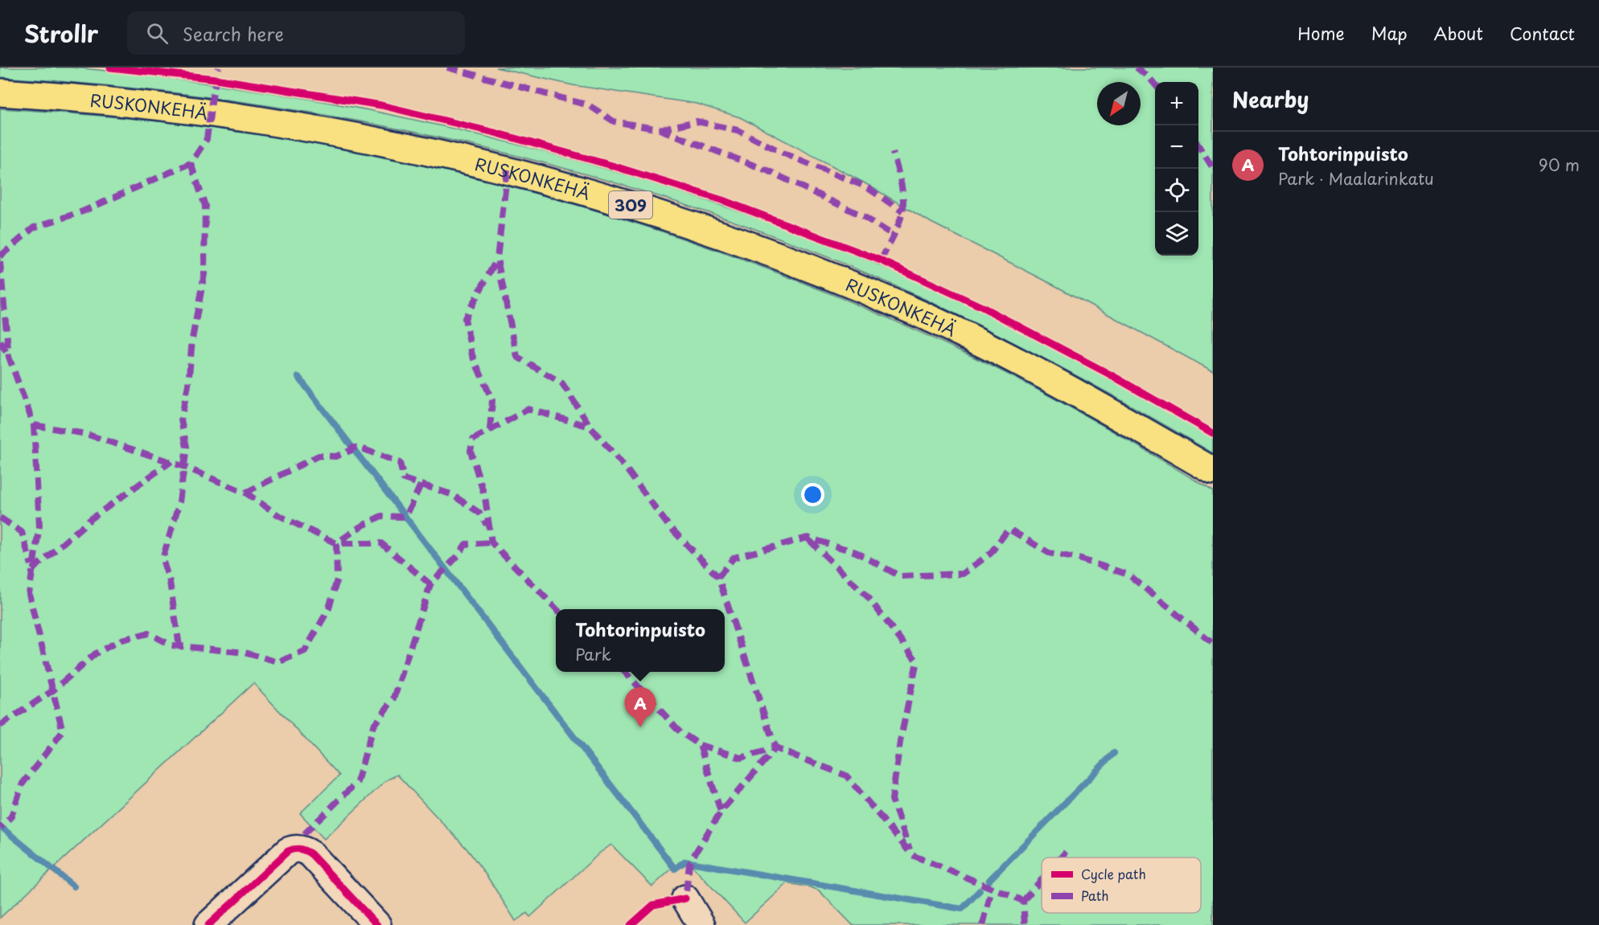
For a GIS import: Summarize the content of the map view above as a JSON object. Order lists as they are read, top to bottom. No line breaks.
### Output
{"streets":{"main road":["RUSKONKEHÄ","309"]},"legend":["Cycle path","Path"],"north":"bottom left","page":{"header":"Strollr","search":"Search here","nav":["Home","Map","About","Contact"],"heading":"Nearby","map_buttons":["+","−"],"list":[{"mark":"A","name":"Tohtorinpuisto","note":"Park · Maalarinkatu","value":"90 m"}],"popup":["Tohtorinpuisto","Park"],"pins":"A"}}
